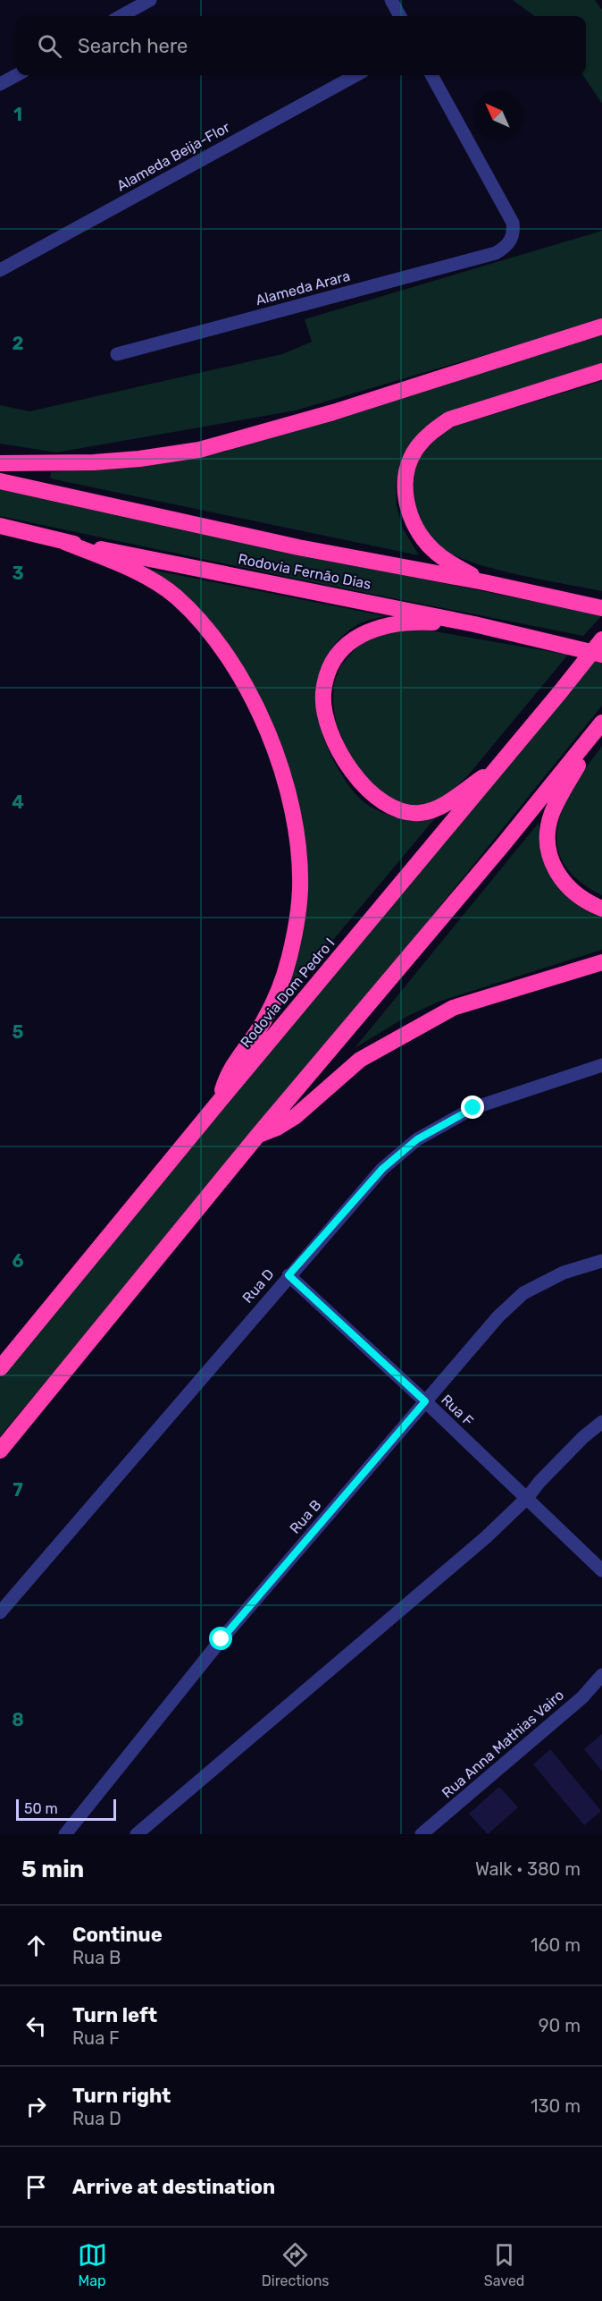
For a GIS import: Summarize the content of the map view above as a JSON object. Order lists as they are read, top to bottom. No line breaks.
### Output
{"streets":{"highway":["Rodovia Fernão Dias","Rodovia Dom Pedro I"],"street":["Alameda Beija-Flor","Alameda Arara","Rua D","Rua F","Rua B","Rua Anna Mathias Vairo"]},"crossings":[["Rua D","Rua F"],["Rua F","Rua B"]],"scale_bar":"50 m","north":"top left","page":{"search":"Search here","scale":"50 m","heading":["5 min","Walk · 380 m"],"list":[["Continue","Rua B","160 m"],["Turn left","Rua F","90 m"],["Turn right","Rua D","130 m"],"Arrive at destination"],"nav":["Map","Directions","Saved"]},"grid":{"rows":["1","2","3","4","5","6","7","8"]}}
